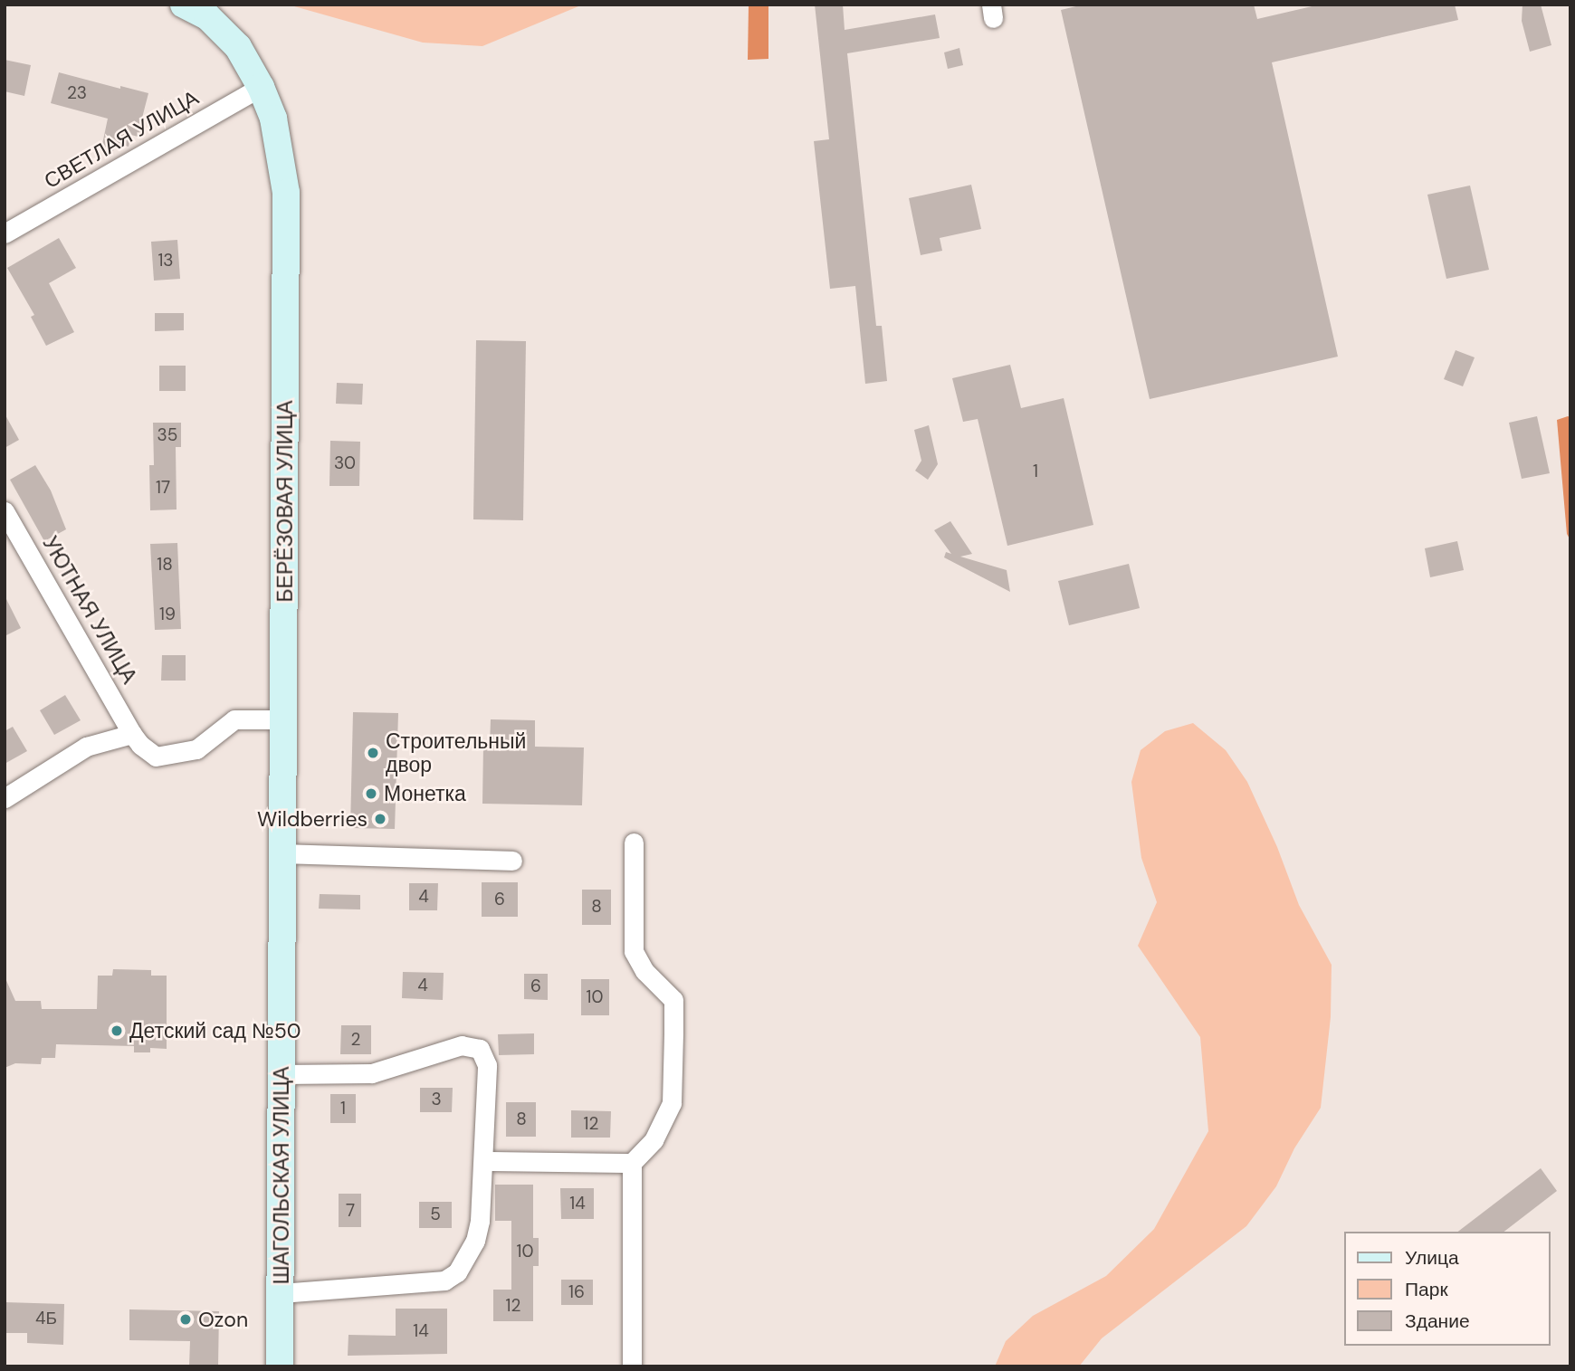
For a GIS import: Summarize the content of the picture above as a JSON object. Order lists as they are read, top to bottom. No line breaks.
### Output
{"streets":{"main road":["БЕРЁЗОВАЯ УЛИЦА","ШАГОЛЬСКАЯ УЛИЦА"],"street":["СВЕТЛАЯ УЛИЦА","УЮТНАЯ УЛИЦА"]},"crossings":[["СВЕТЛАЯ УЛИЦА","БЕРЁЗОВАЯ УЛИЦА"],["БЕРЁЗОВАЯ УЛИЦА","ШАГОЛЬСКАЯ УЛИЦА"]],"places":["Строительный двор","Монетка","Wildberries","Детский сад №50","Ozon"],"house_numbers":["23","13","35","30","1","17","18","19","4","6","8","4","6","10","2","3","1","8","12","14","7","5","10","16","12","4Б","14"],"legend":["Улица","Парк","Здание"]}
